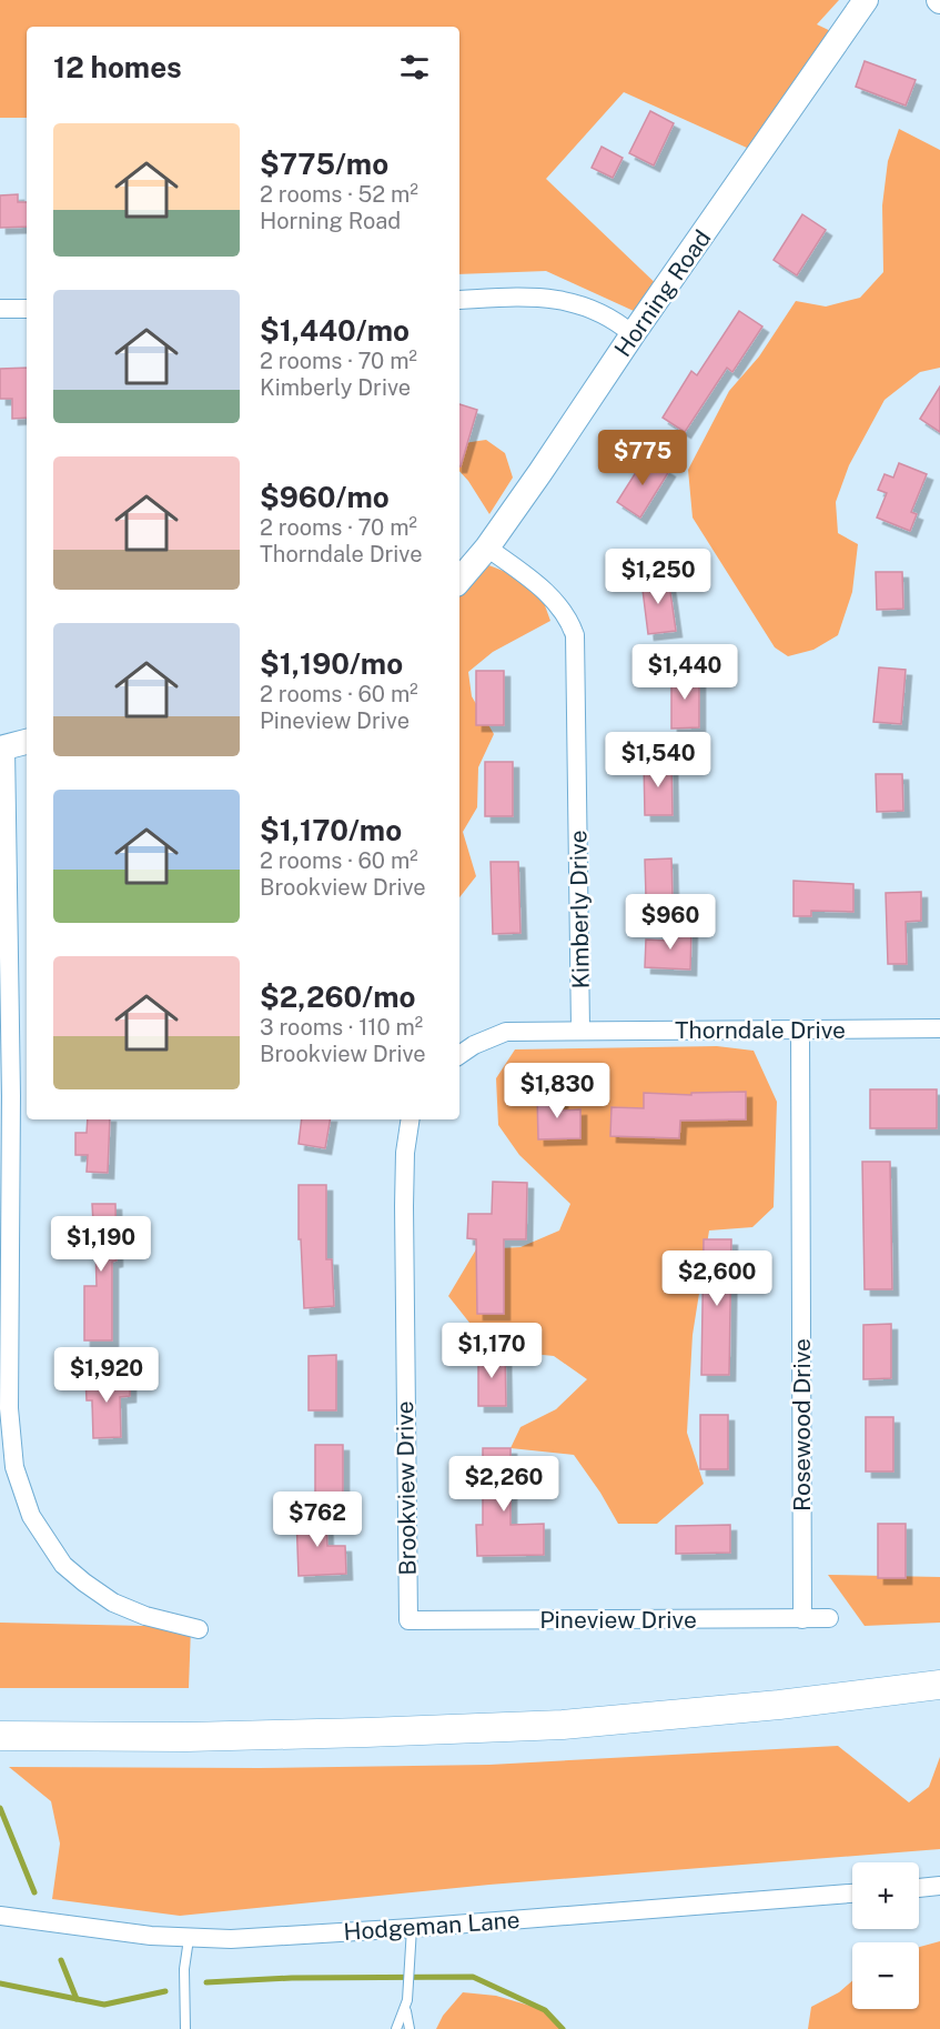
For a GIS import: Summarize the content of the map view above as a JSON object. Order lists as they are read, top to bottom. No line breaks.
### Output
{"streets":{"street":["Horning Road","Kimberly Drive","Thorndale Drive","Rosewood Drive","Brookview Drive","Pineview Drive","Hodgeman Lane"]},"crossings":[["Horning Road","Kimberly Drive"],["Kimberly Drive","Thorndale Drive"],["Thorndale Drive","Rosewood Drive"],["Rosewood Drive","Pineview Drive"],["Brookview Drive","Pineview Drive"]],"page":{"heading":"12 homes","list":[{"name":"$775/mo","note":"2 rooms · 52 m² · Horning Road"},{"name":"$1,440/mo","note":"2 rooms · 70 m² · Kimberly Drive"},{"name":"$960/mo","note":"2 rooms · 70 m² · Thorndale Drive"},{"name":"$1,190/mo","note":"2 rooms · 60 m² · Pineview Drive"},{"name":"$1,170/mo","note":"2 rooms · 60 m² · Brookview Drive"},{"name":"$2,260/mo","note":"3 rooms · 110 m² · Brookview Drive"}],"price":["$775","$1,250","$1,440","$1,540","$960","$1,830","$1,190","$2,600","$1,170","$1,920","$2,260","$762"],"map_buttons":["+","−"]}}
